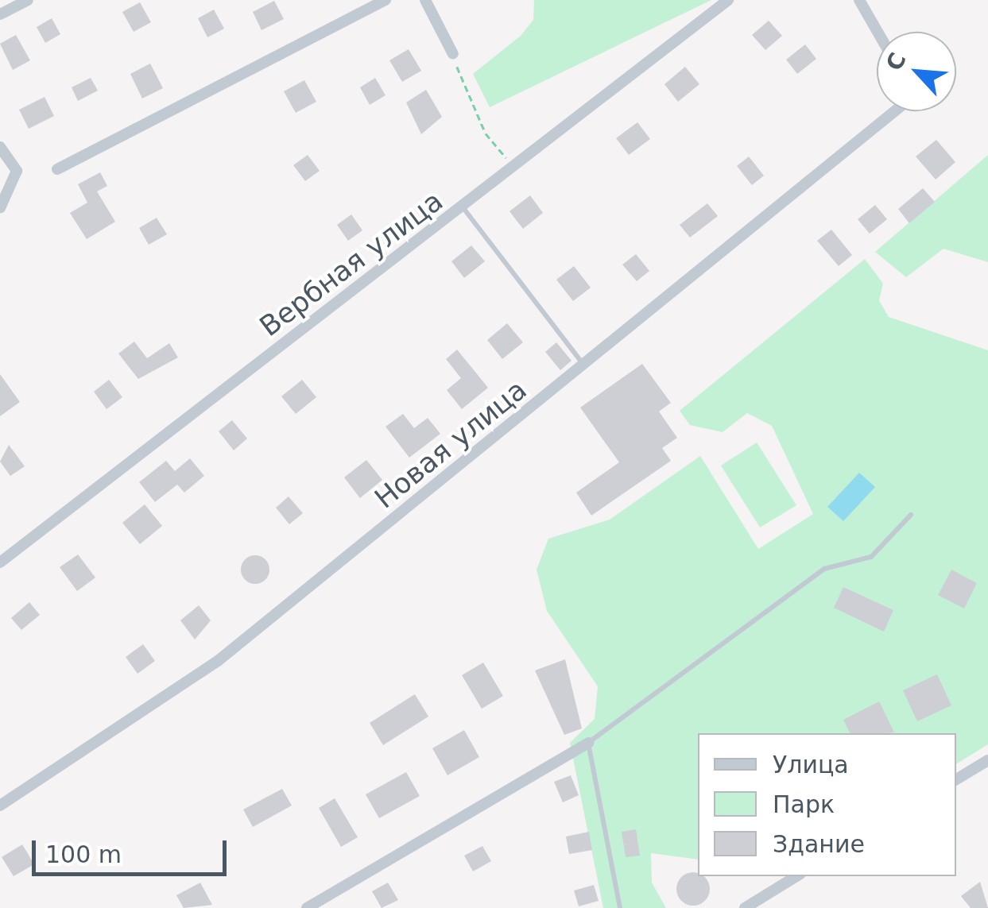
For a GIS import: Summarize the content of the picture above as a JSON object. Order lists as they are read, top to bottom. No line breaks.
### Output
{"streets":{"street":["Вербная улица","Новая улица"]},"legend":["Улица","Парк","Здание"],"scale_bar":"100 m","north":"top left"}
